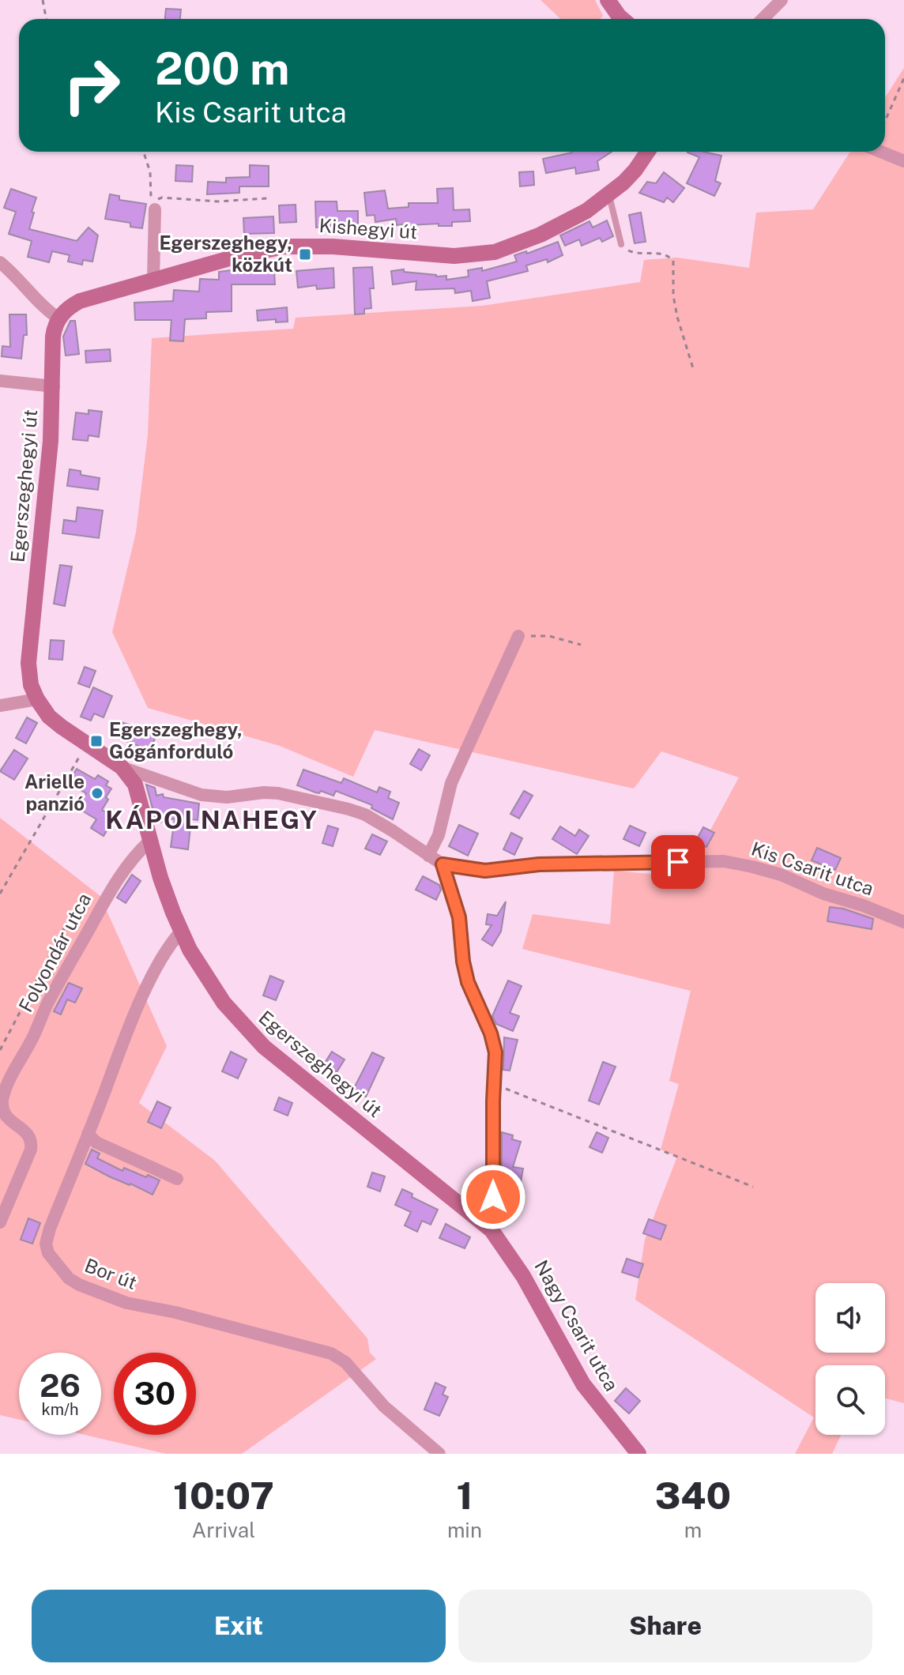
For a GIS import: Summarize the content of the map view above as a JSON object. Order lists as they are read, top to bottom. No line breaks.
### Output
{"streets":{"street":["Kishegyi út","Egerszeghegyi út","Kis Csarit utca","Folyondár utca","Bor út","Nagy Csarit utca"]},"crossings":[["Kishegyi út","Egerszeghegyi út"],["Egerszeghegyi út","Kis Csarit utca"],["Egerszeghegyi út","Folyondár utca"],["Egerszeghegyi út","Bor út"],["Egerszeghegyi út","Nagy Csarit utca"]],"districts":["KÁPOLNAHEGY"],"places":{"transit":["Egerszeghegy, közkút","Egerszeghegy, Gógánforduló"],"other":["Arielle panzió"]},"page":{"turn":["200 m","Kis Csarit utca"],"speed":"26 km/h","limit":"30","eta":["10:07","Arrival","1","min","340","m"],"buttons":["Exit","Share"]}}
